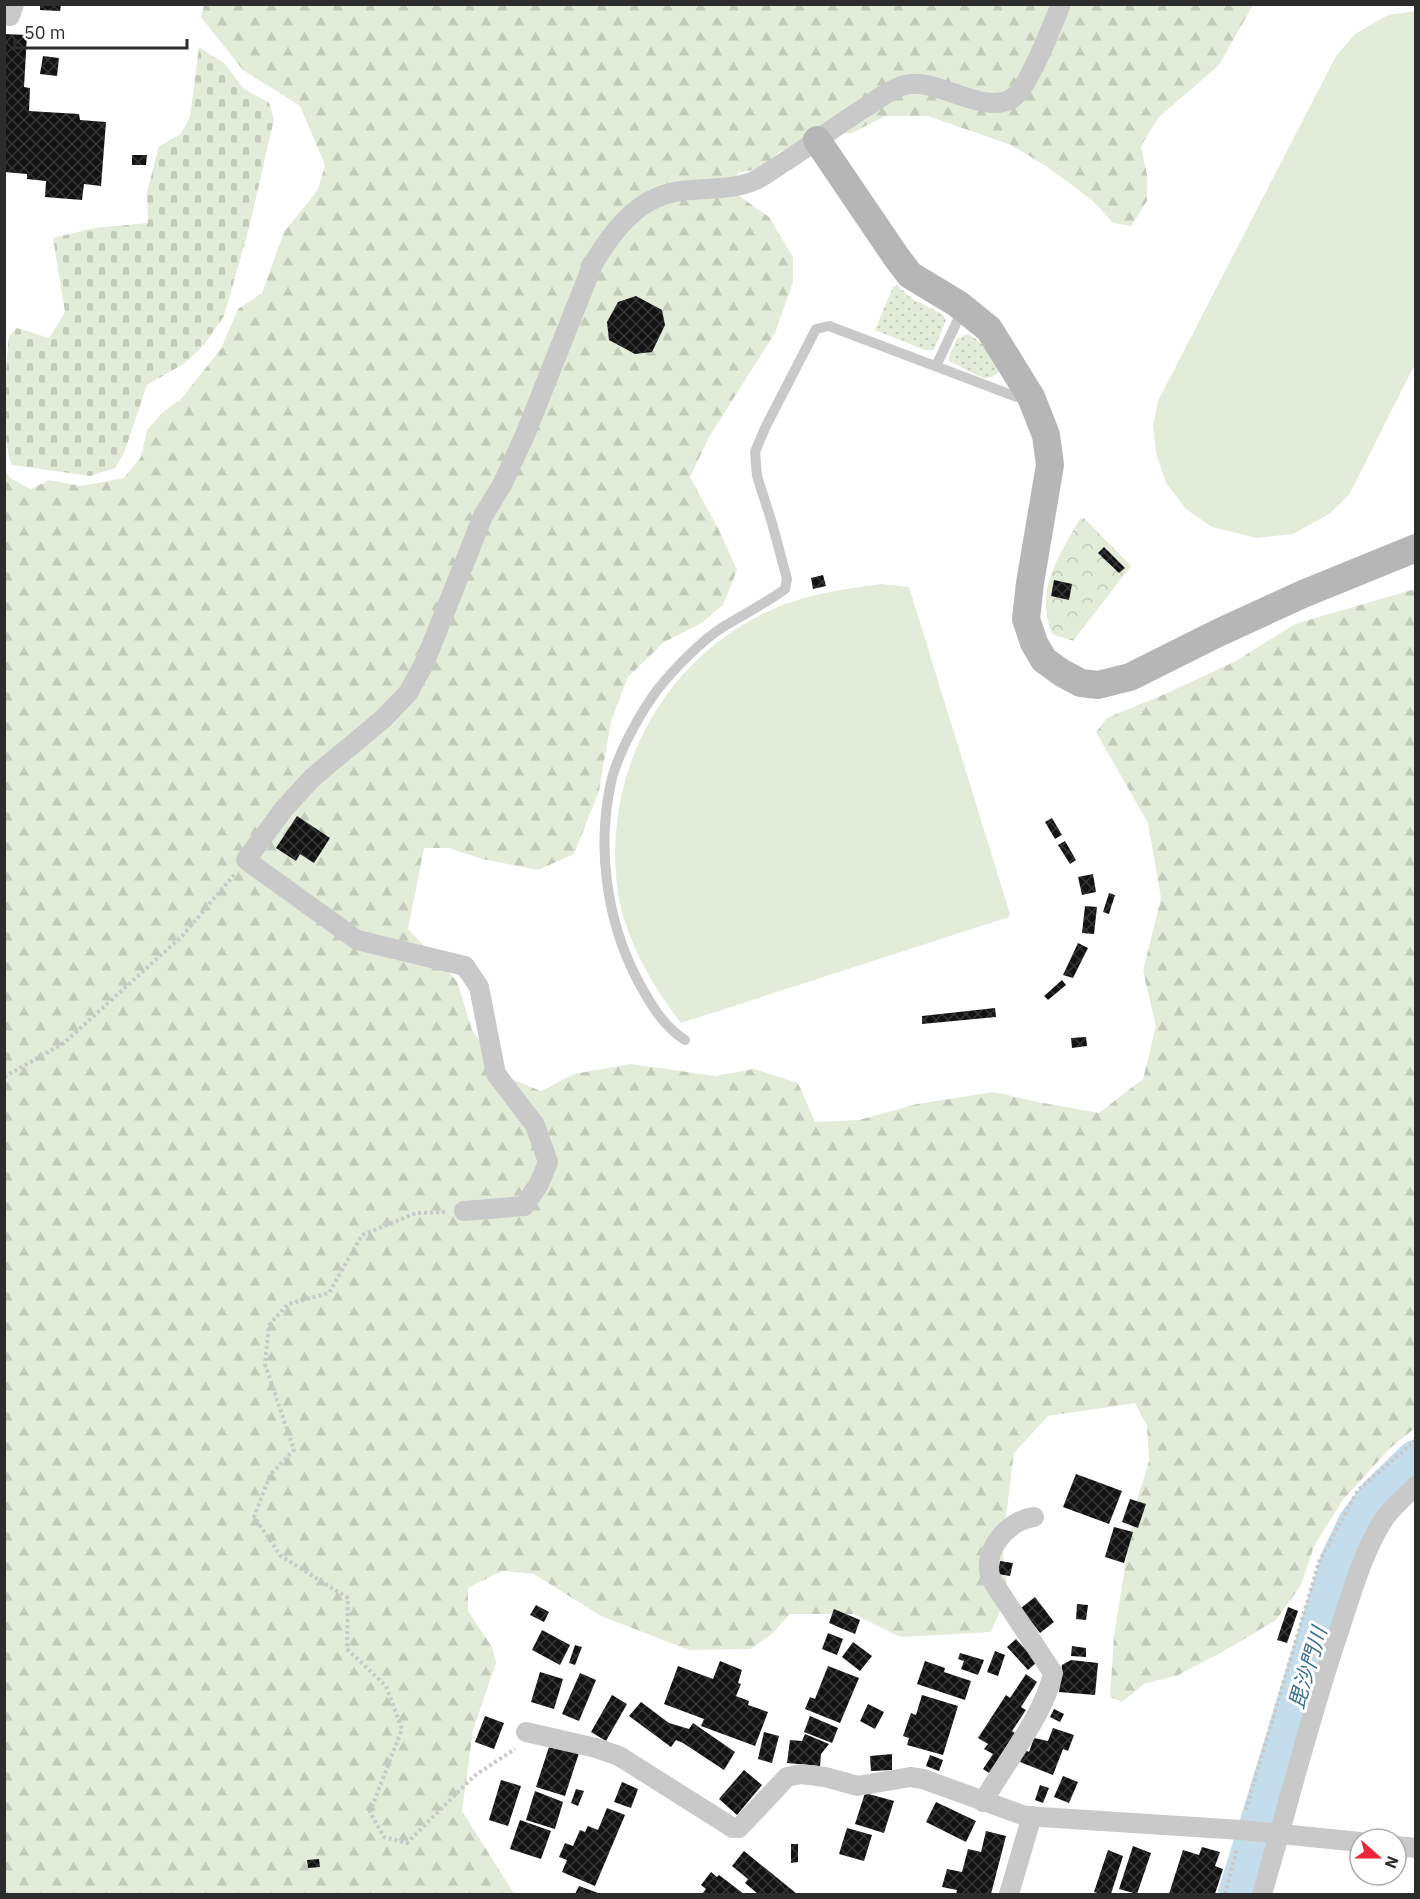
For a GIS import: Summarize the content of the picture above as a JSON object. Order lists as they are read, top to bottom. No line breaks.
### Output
{"water":["毘沙門川"],"scale_bar":"50 m","north":"right"}
